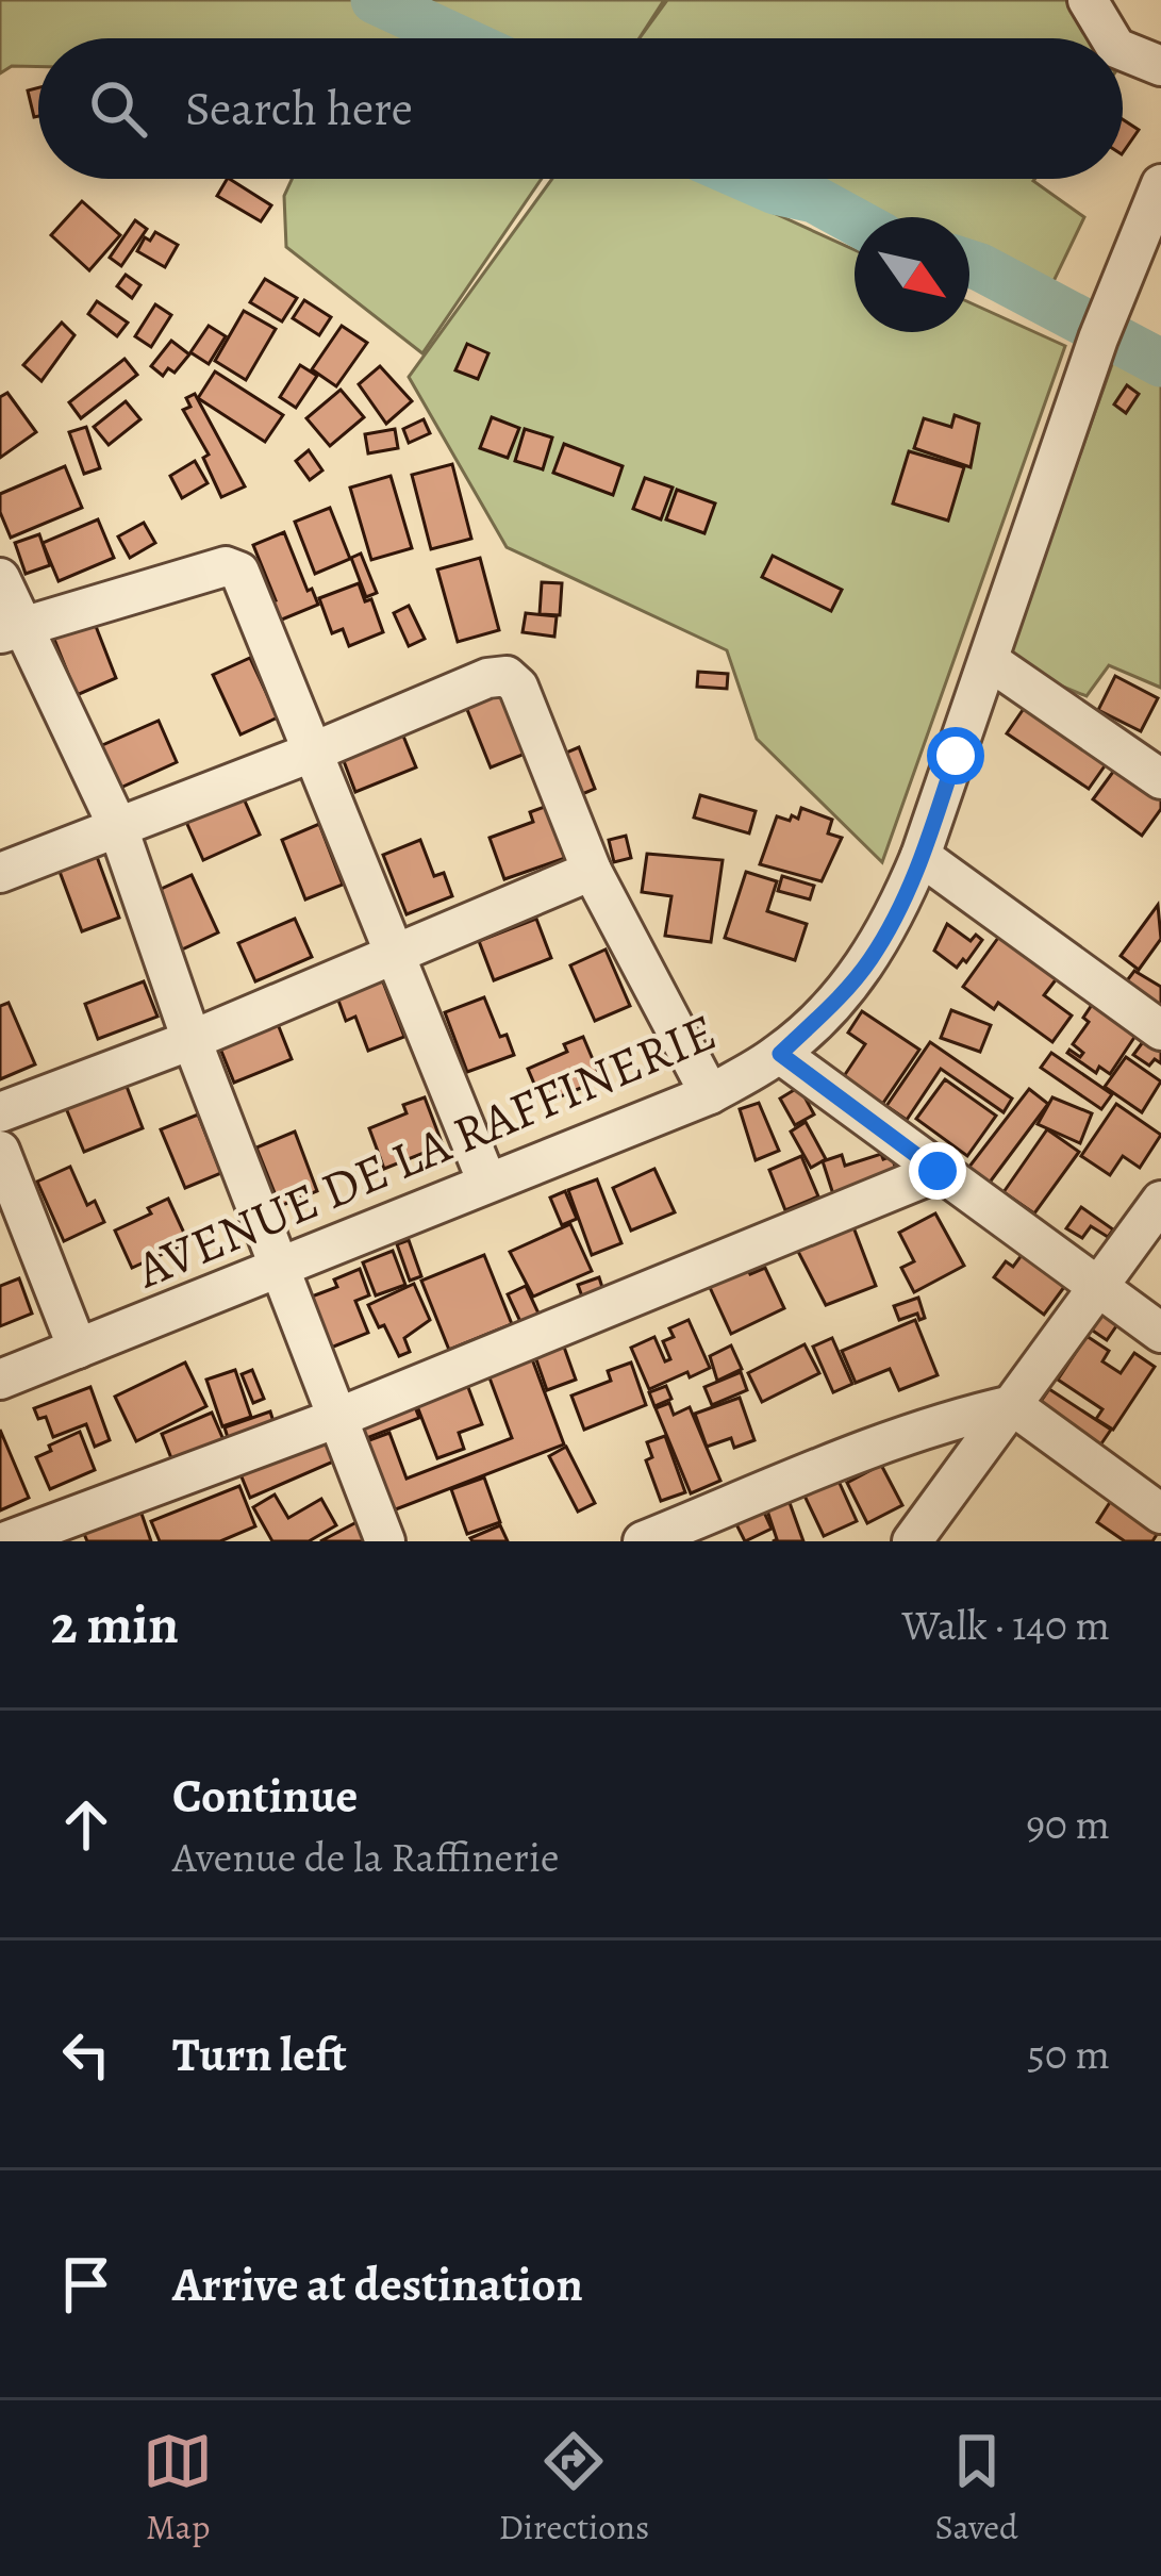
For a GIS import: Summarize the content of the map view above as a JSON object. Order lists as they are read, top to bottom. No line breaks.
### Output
{"streets":{"street":["AVENUE DE LA RAFFINERIE"]},"north":"bottom right","page":{"search":"Search here","heading":["2 min","Walk · 140 m"],"list":[["Continue","Avenue de la Raffinerie","90 m"],["Turn left","50 m"],"Arrive at destination"],"nav":["Map","Directions","Saved"]}}
